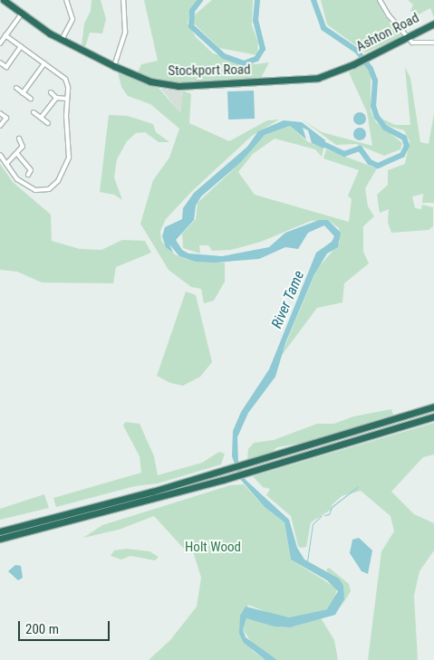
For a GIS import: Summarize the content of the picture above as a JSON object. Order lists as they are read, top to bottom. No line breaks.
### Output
{"streets":{"highway":["Ashton Road","Stockport Road"]},"crossings":[["Ashton Road","Stockport Road"]],"water":["River Tame"],"parks":["Holt Wood"],"scale_bar":"200 m"}
